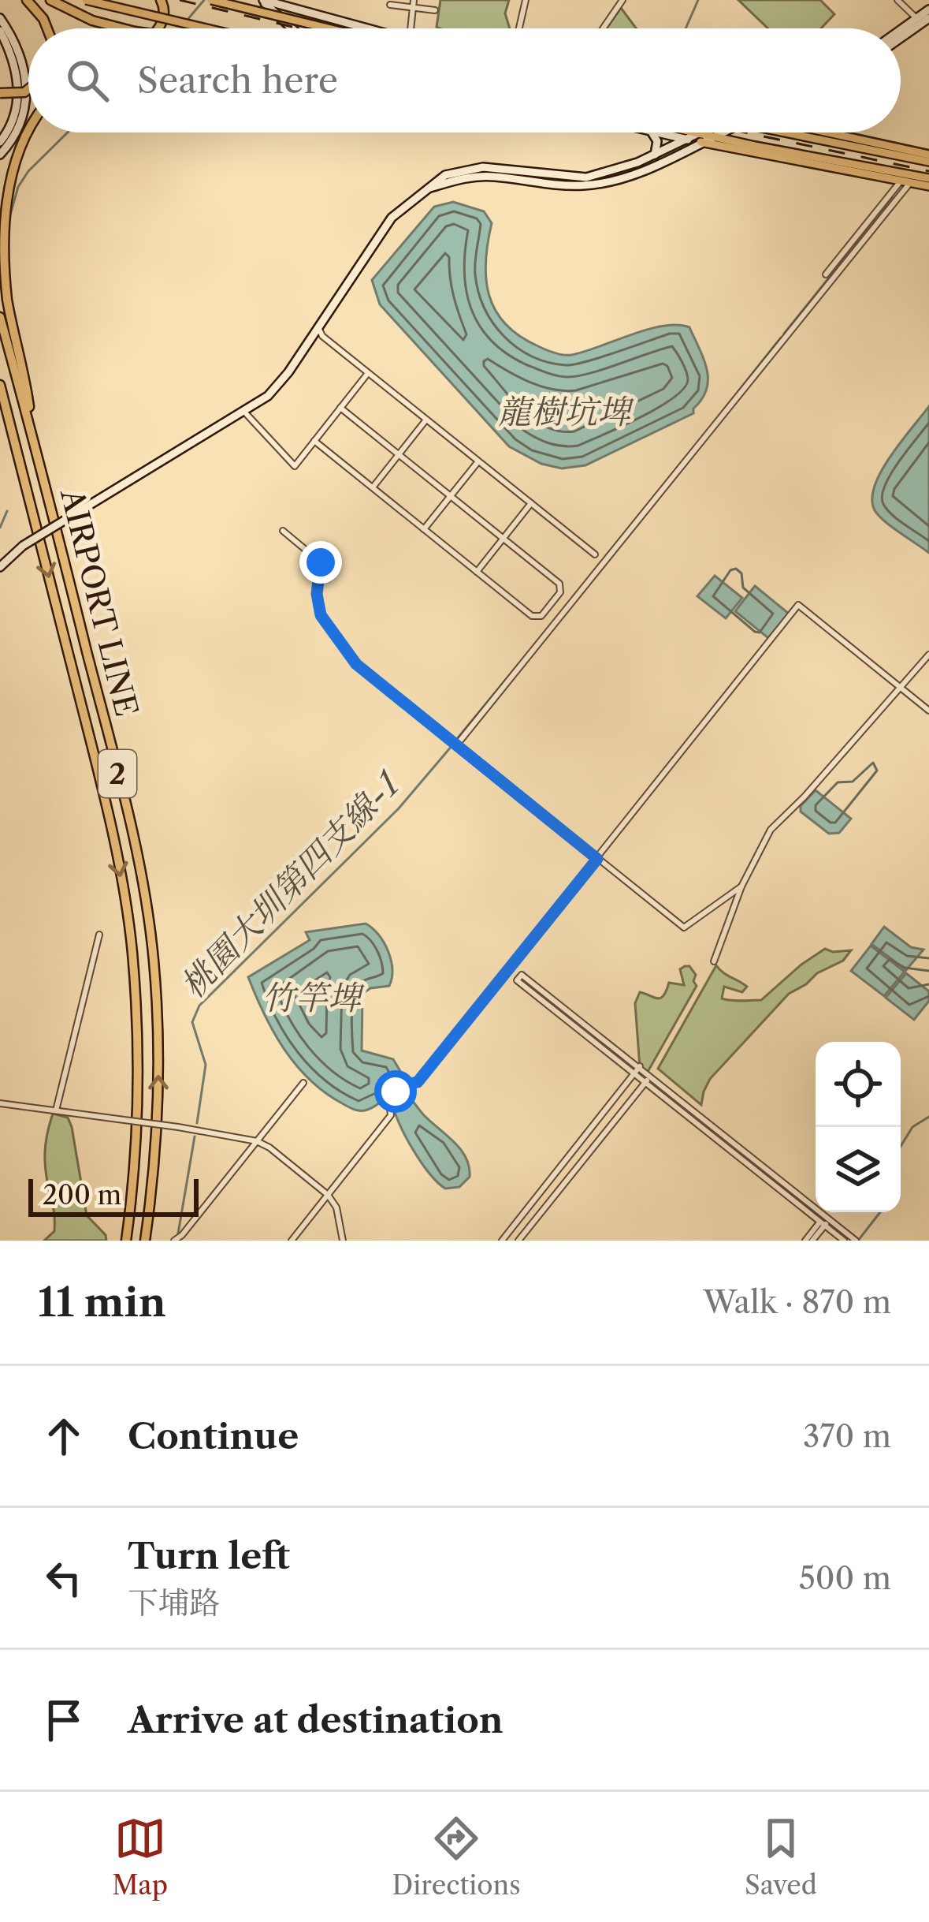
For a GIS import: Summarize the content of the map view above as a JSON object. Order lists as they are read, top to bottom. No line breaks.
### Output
{"streets":{"highway":["AIRPORT LINE","2"]},"water":["龍樹坑埤","桃園大圳第四支線-1","竹竿埤"],"scale_bar":"200 m","page":{"search":"Search here","scale":"200 m","heading":["11 min","Walk · 870 m"],"list":[["Continue","370 m"],["Turn left","下埔路","500 m"],"Arrive at destination"],"nav":["Map","Directions","Saved"]}}
